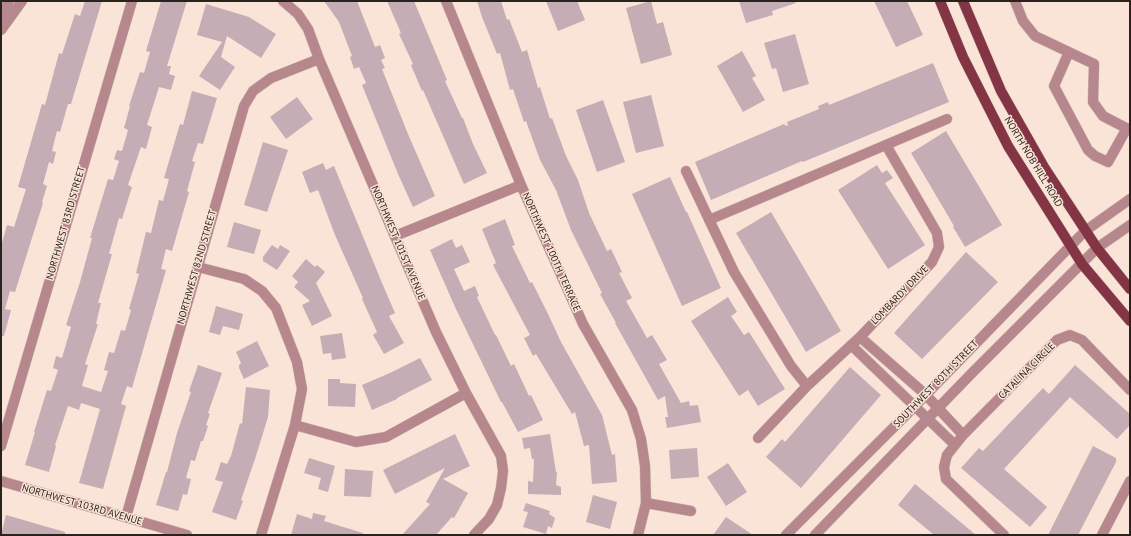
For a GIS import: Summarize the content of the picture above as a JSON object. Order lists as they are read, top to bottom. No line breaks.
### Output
{"streets":{"main road":["NORTH NOB HILL ROAD"],"street":["NORTHWEST 83RD STREET","NORTHWEST 101ST AVENUE","NORTHWEST 100TH TERRACE","NORTHWEST 82ND STREET","LOMBARDY DRIVE","CATALINA CIRCLE","SOUTHWEST 80TH STREET","NORTHWEST 103RD AVENUE"]},"crossings":[["NORTH NOB HILL ROAD","SOUTHWEST 80TH STREET"],["NORTHWEST 101ST AVENUE","NORTHWEST 82ND STREET"],["NORTHWEST 82ND STREET","NORTHWEST 103RD AVENUE"]]}
